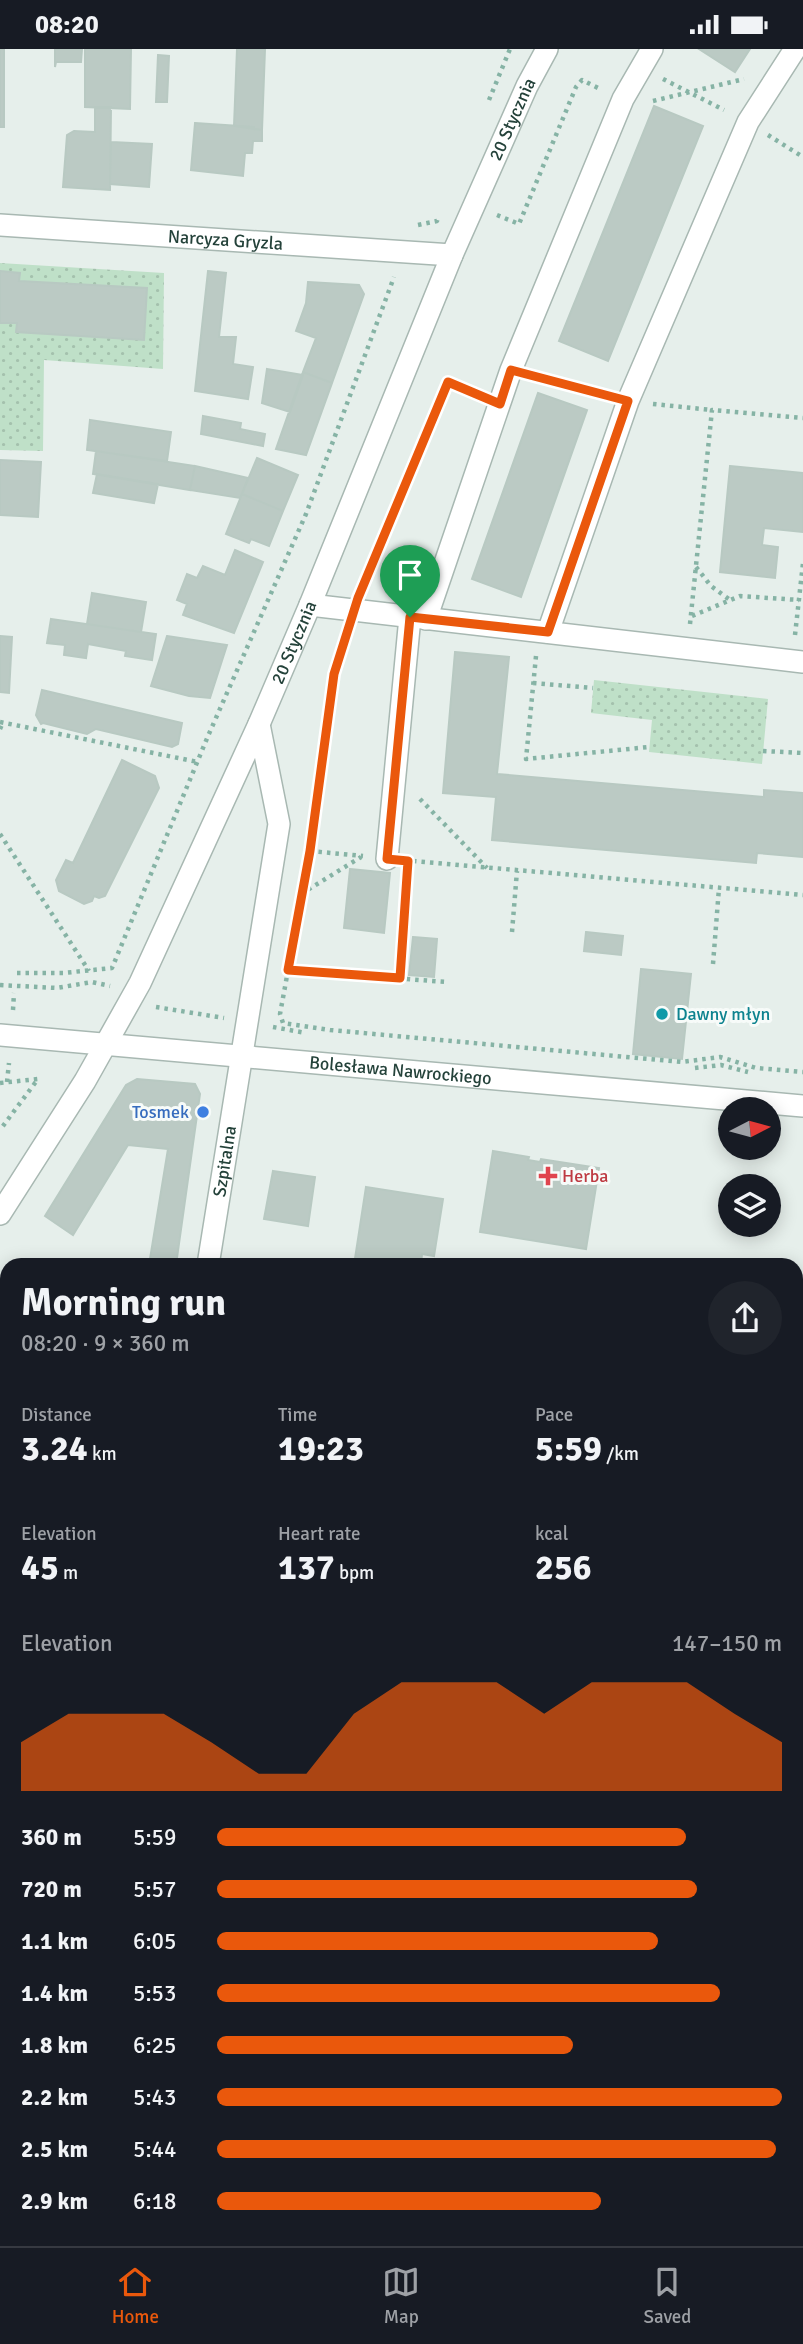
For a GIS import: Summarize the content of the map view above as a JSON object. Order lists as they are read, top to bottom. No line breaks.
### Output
{"streets":{"street":["20 Stycznia","Narcyza Gryzla","Bolesława Nawrockiego","Szpitalna"]},"crossings":[["20 Stycznia","Narcyza Gryzla"],["20 Stycznia","Bolesława Nawrockiego"],["20 Stycznia","Szpitalna"],["Bolesława Nawrockiego","Szpitalna"]],"places":{"other":["Dawny młyn","Tosmek"],"health":["Herba"]},"north":"right","page":{"status":"08:20","heading":["Morning run","08:20 · 9 × 360 m"],"stats":[["Distance","3.24 km"],["Time","19:23"],["Pace","5:59 /km"],["Elevation","45 m"],["Heart rate","137 bpm"],["kcal","256"]],"chart":["Elevation","147–150 m"],"list":[{"name":"360 m","note":"5:59"},{"name":"720 m","note":"5:57"},{"name":"1.1 km","note":"6:05"},{"name":"1.4 km","note":"5:53"},{"name":"1.8 km","note":"6:25"},{"name":"2.2 km","note":"5:43"},{"name":"2.5 km","note":"5:44"},{"name":"2.9 km","note":"6:18"}],"tabs":["Home","Map","Saved"]}}
